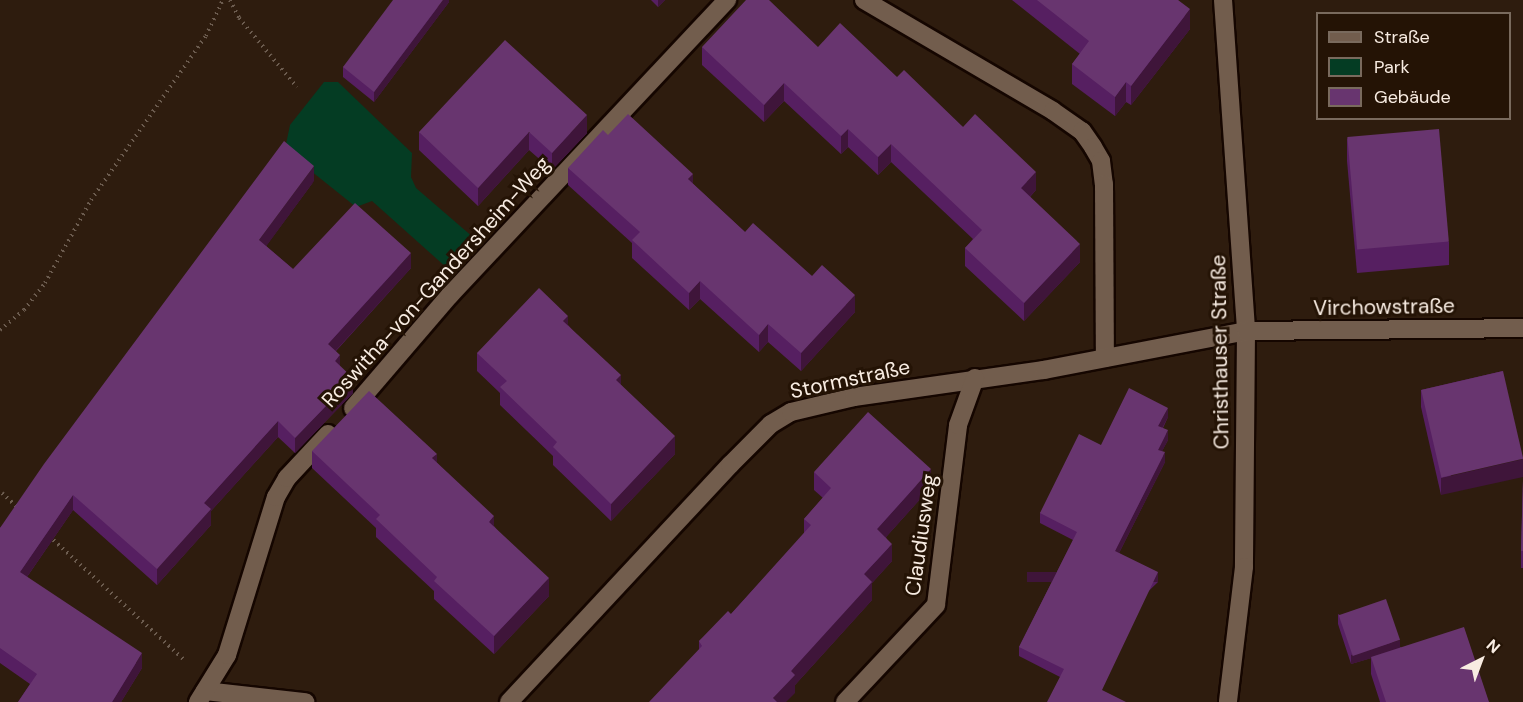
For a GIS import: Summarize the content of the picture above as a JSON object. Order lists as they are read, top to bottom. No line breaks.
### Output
{"streets":{"street":["Roswitha-von-Gandersheim-Weg","Virchowstraße","Christhauser Straße","Stormstraße","Claudiusweg"]},"crossings":[["Virchowstraße","Christhauser Straße"],["Virchowstraße","Stormstraße"],["Christhauser Straße","Stormstraße"],["Stormstraße","Claudiusweg"]],"legend":["Straße","Park","Gebäude"],"north":"top right"}
